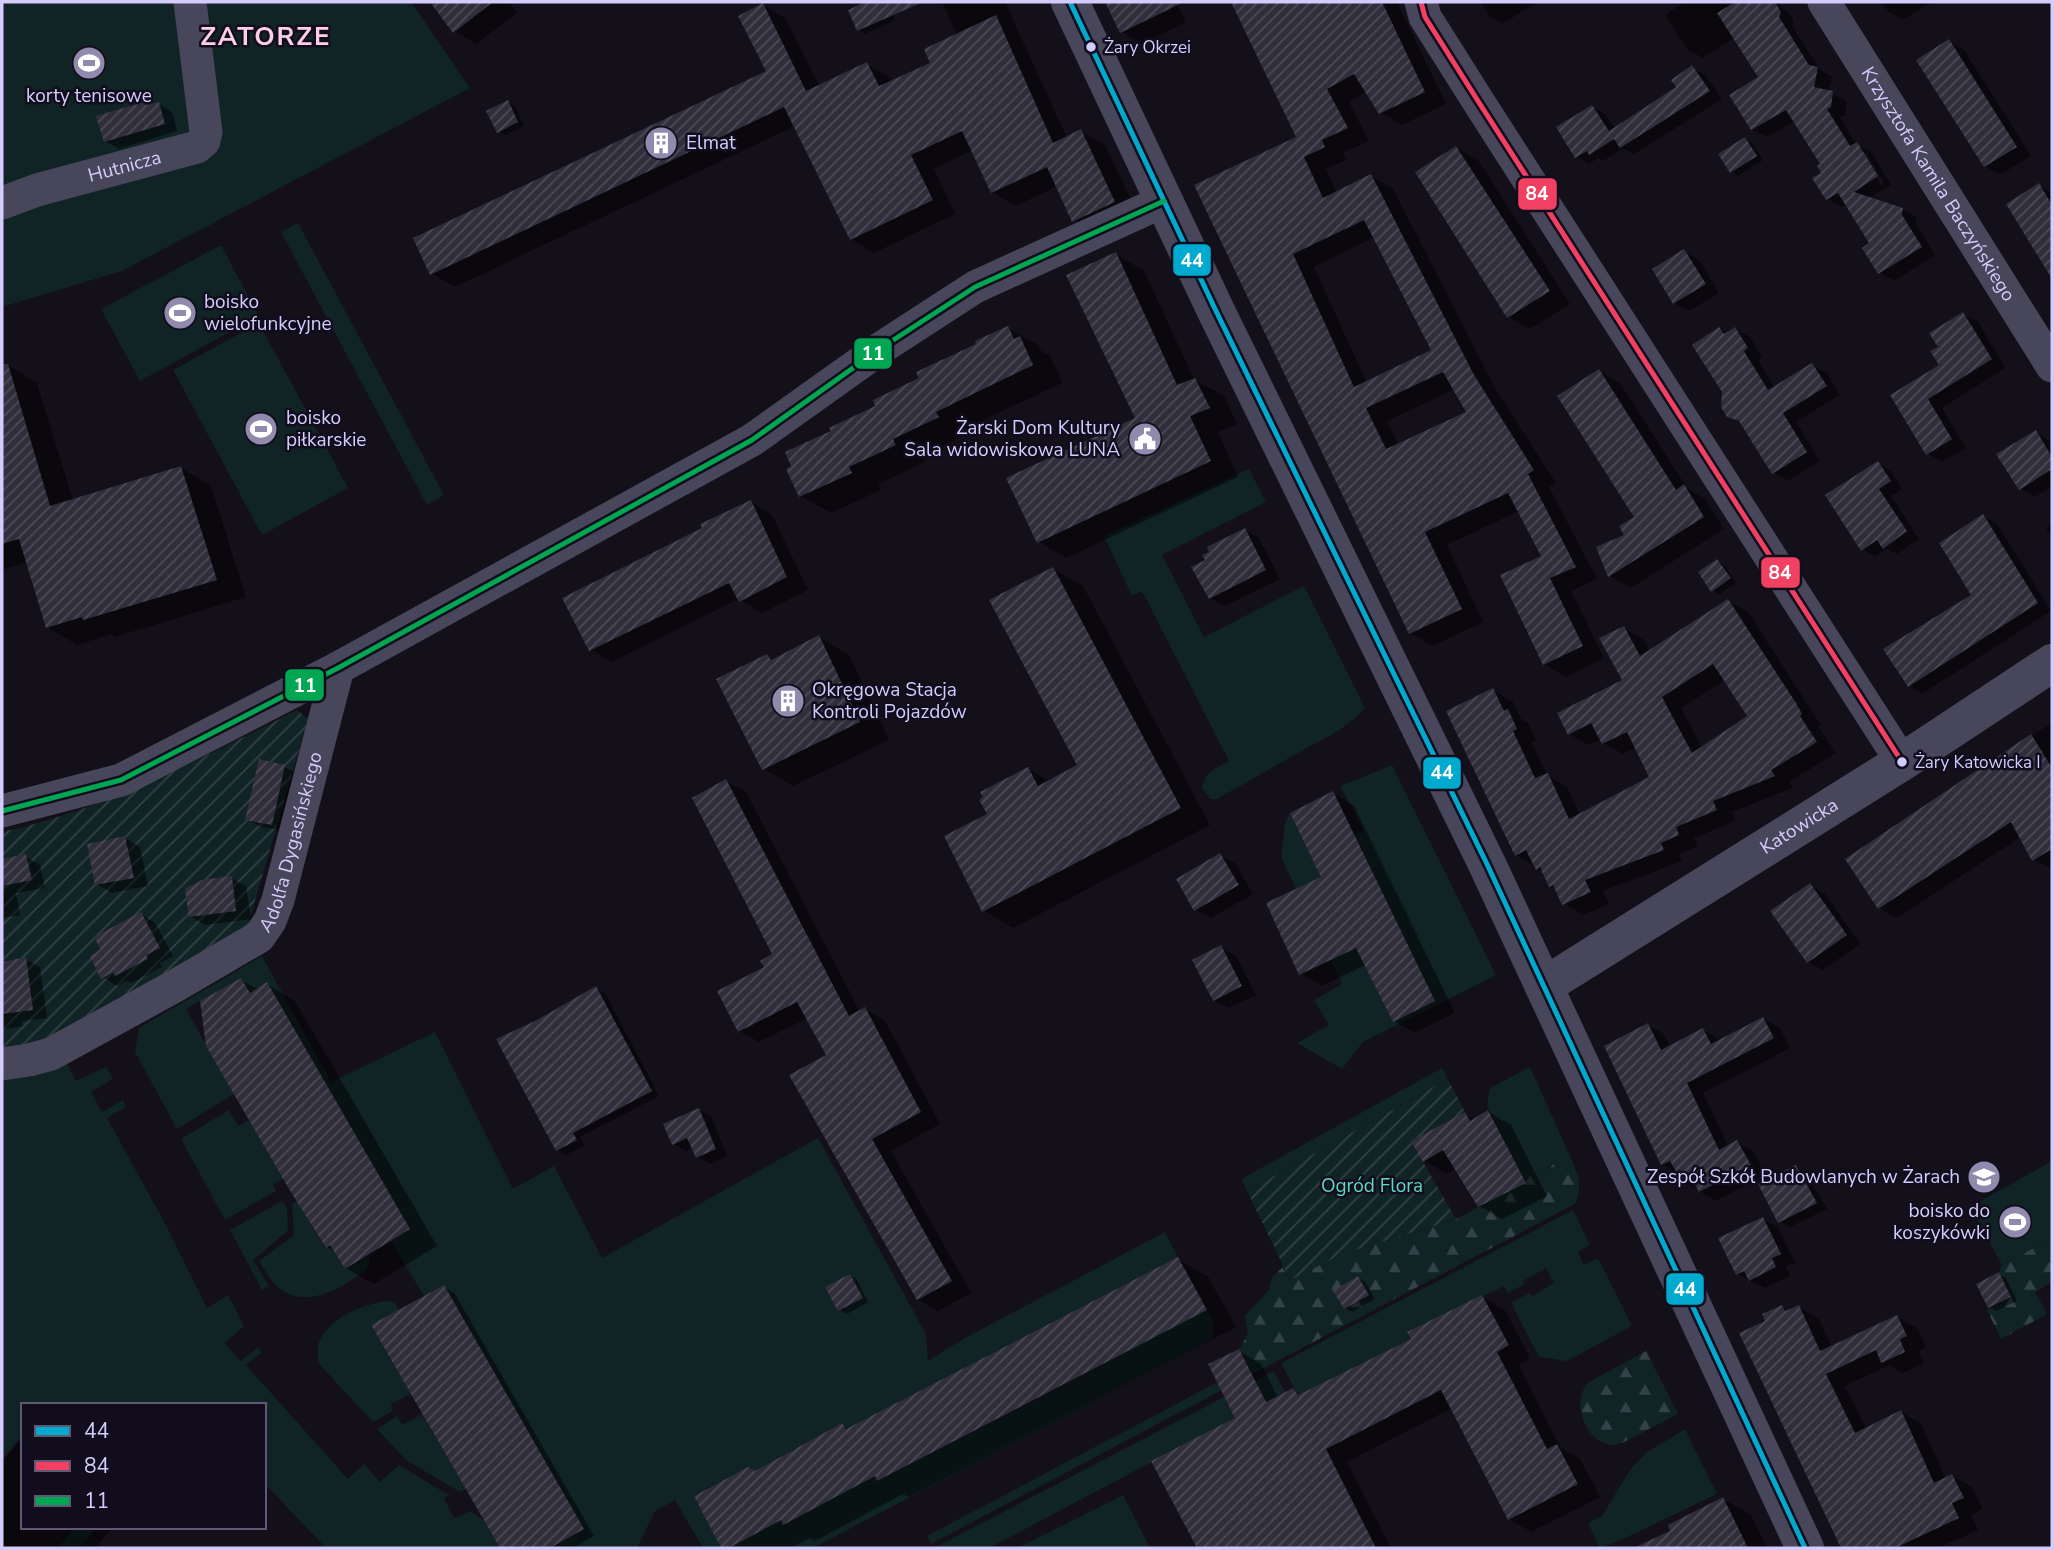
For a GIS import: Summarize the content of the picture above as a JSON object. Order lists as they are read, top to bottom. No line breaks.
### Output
{"streets":{"street":["Hutnicza","Krzysztofa Kamila Baczyńskiego","Katowicka","Adolfa Dygasińskiego"]},"districts":["ZATORZE"],"parks":["Ogród Flora"],"places":{"other":["Żary Okrzei","Żary Katowicka I"],"sports":["korty tenisowe","boisko wielofunkcyjne","boisko piłkarskie","boisko do koszykówki"],"building":["Elmat","Okręgowa Stacja Kontroli Pojazdów"],"public building":["Żarski Dom Kultury Sala widowiskowa LUNA"],"school or university":["Zespół Szkół Budowlanych w Żarach"]},"lines":["transit line 44","transit line 84","transit line 11"],"legend":["44","84","11"]}
